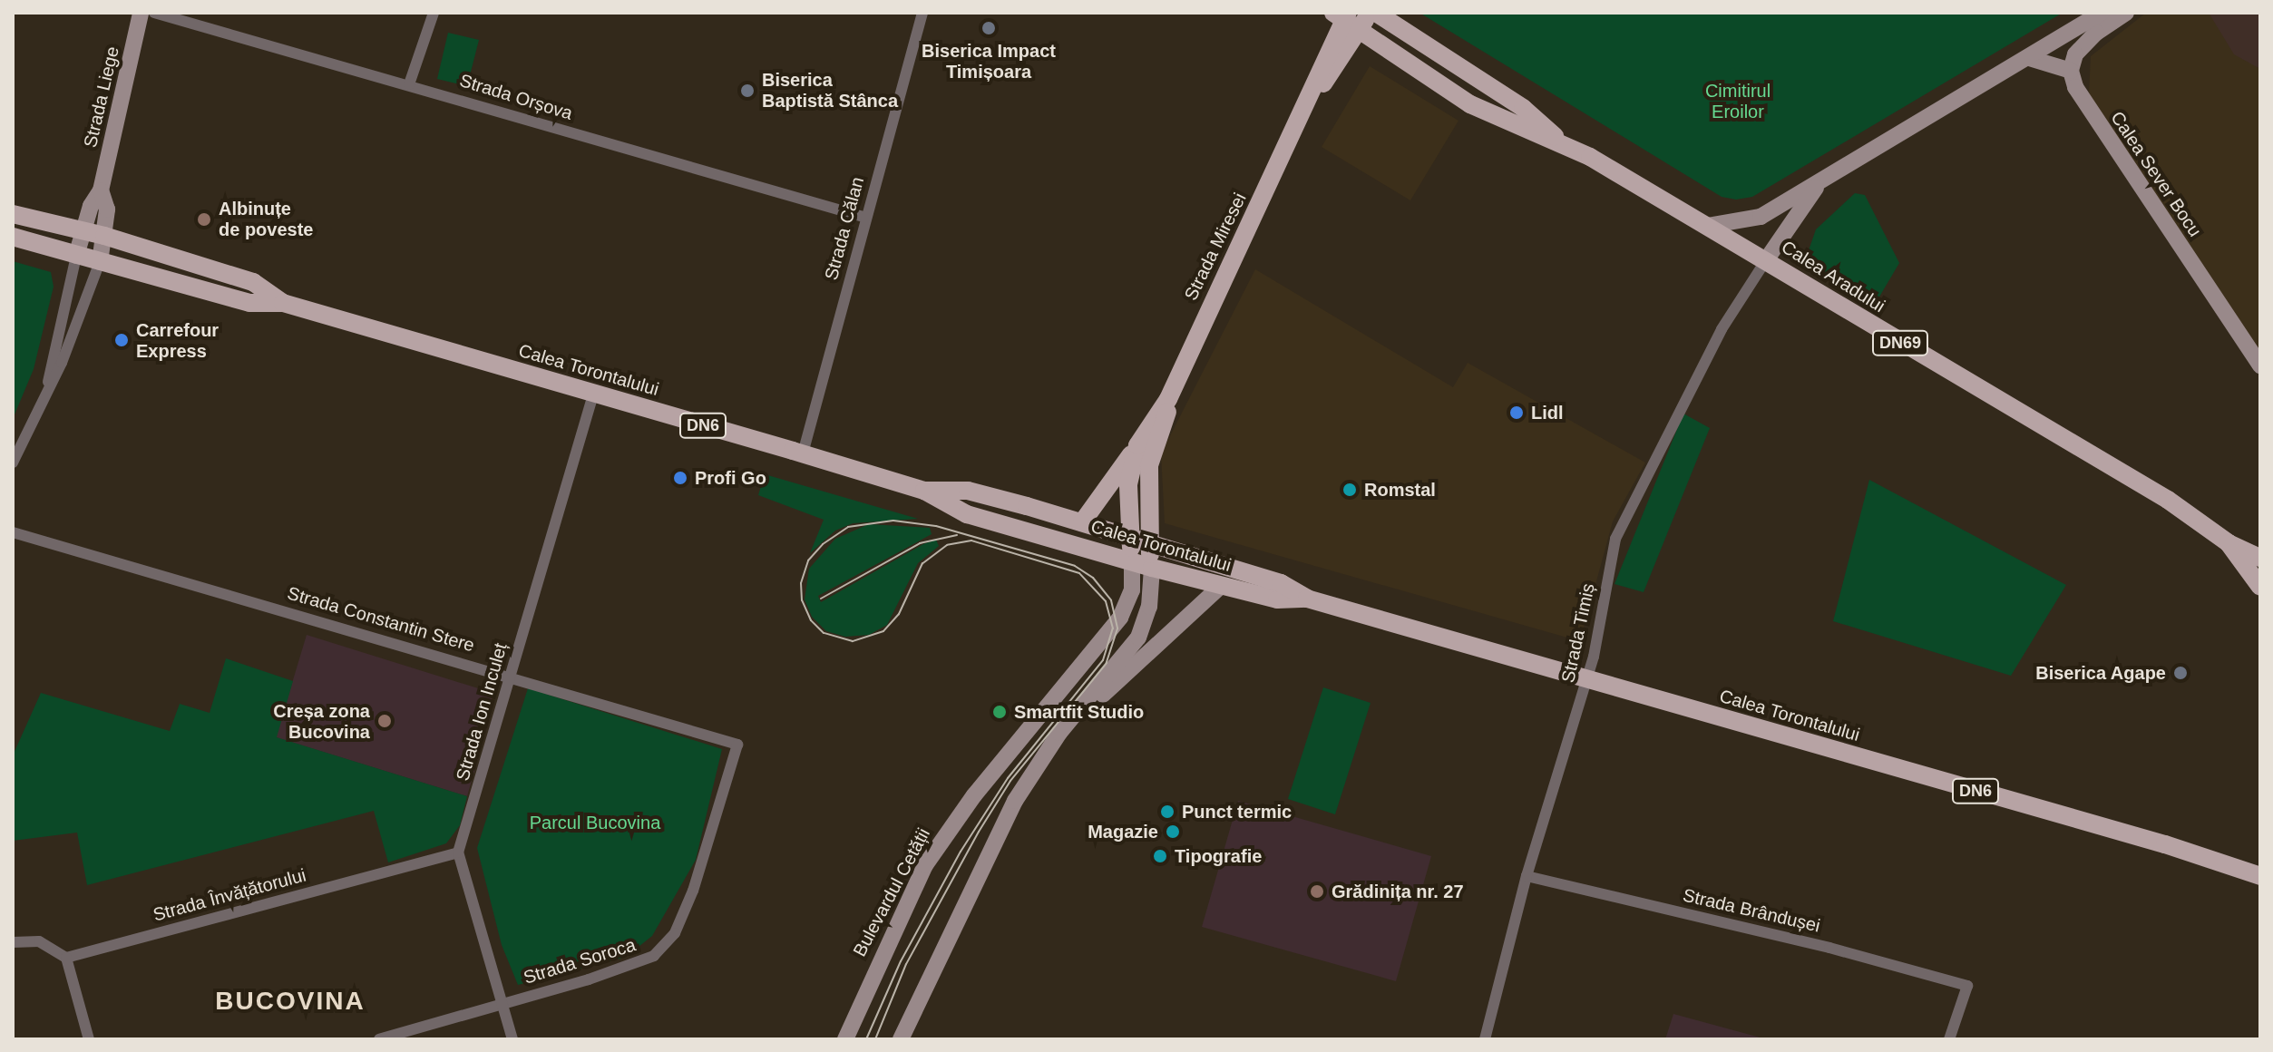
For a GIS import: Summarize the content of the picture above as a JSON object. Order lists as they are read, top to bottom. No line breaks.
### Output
{"streets":{"main road":["Strada Liege","Calea Sever Bocu","Strada Miresei","Calea Aradului","DN69","Calea Torontalului","DN6","Bulevardul Cetății"],"street":["Strada Orșova","Strada Călan","Strada Constantin Stere","Strada Timiș","Strada Ion Inculeț","Strada Învățătorului","Strada Brândușei","Strada Soroca"]},"crossings":[["Strada Liege","Calea Torontalului"],["Strada Orșova","Strada Călan"],["Strada Călan","Calea Torontalului"],["Strada Miresei","Calea Aradului"],["Strada Miresei","Calea Torontalului"],["Strada Miresei","Bulevardul Cetății"],["Calea Aradului","Strada Timiș"],["Calea Torontalului","Strada Timiș"],["Calea Torontalului","Strada Ion Inculeț"],["Calea Torontalului","Bulevardul Cetății"],["Strada Constantin Stere","Strada Ion Inculeț"],["Strada Constantin Stere","Strada Soroca"],["Strada Timiș","Strada Brândușei"],["Strada Ion Inculeț","Strada Învățătorului"]],"districts":["BUCOVINA"],"parks":["Cimitirul Eroilor","Parcul Bucovina"],"places":["Biserica Impact Timișoara","Biserica Baptistă Stânca","Albinuțe de poveste","Carrefour Express","Lidl","Profi Go","Romstal","Biserica Agape","Smartfit Studio","Creșa zona Bucovina","Punct termic","Magazie","Tipografie","Grădinița nr. 27"]}
